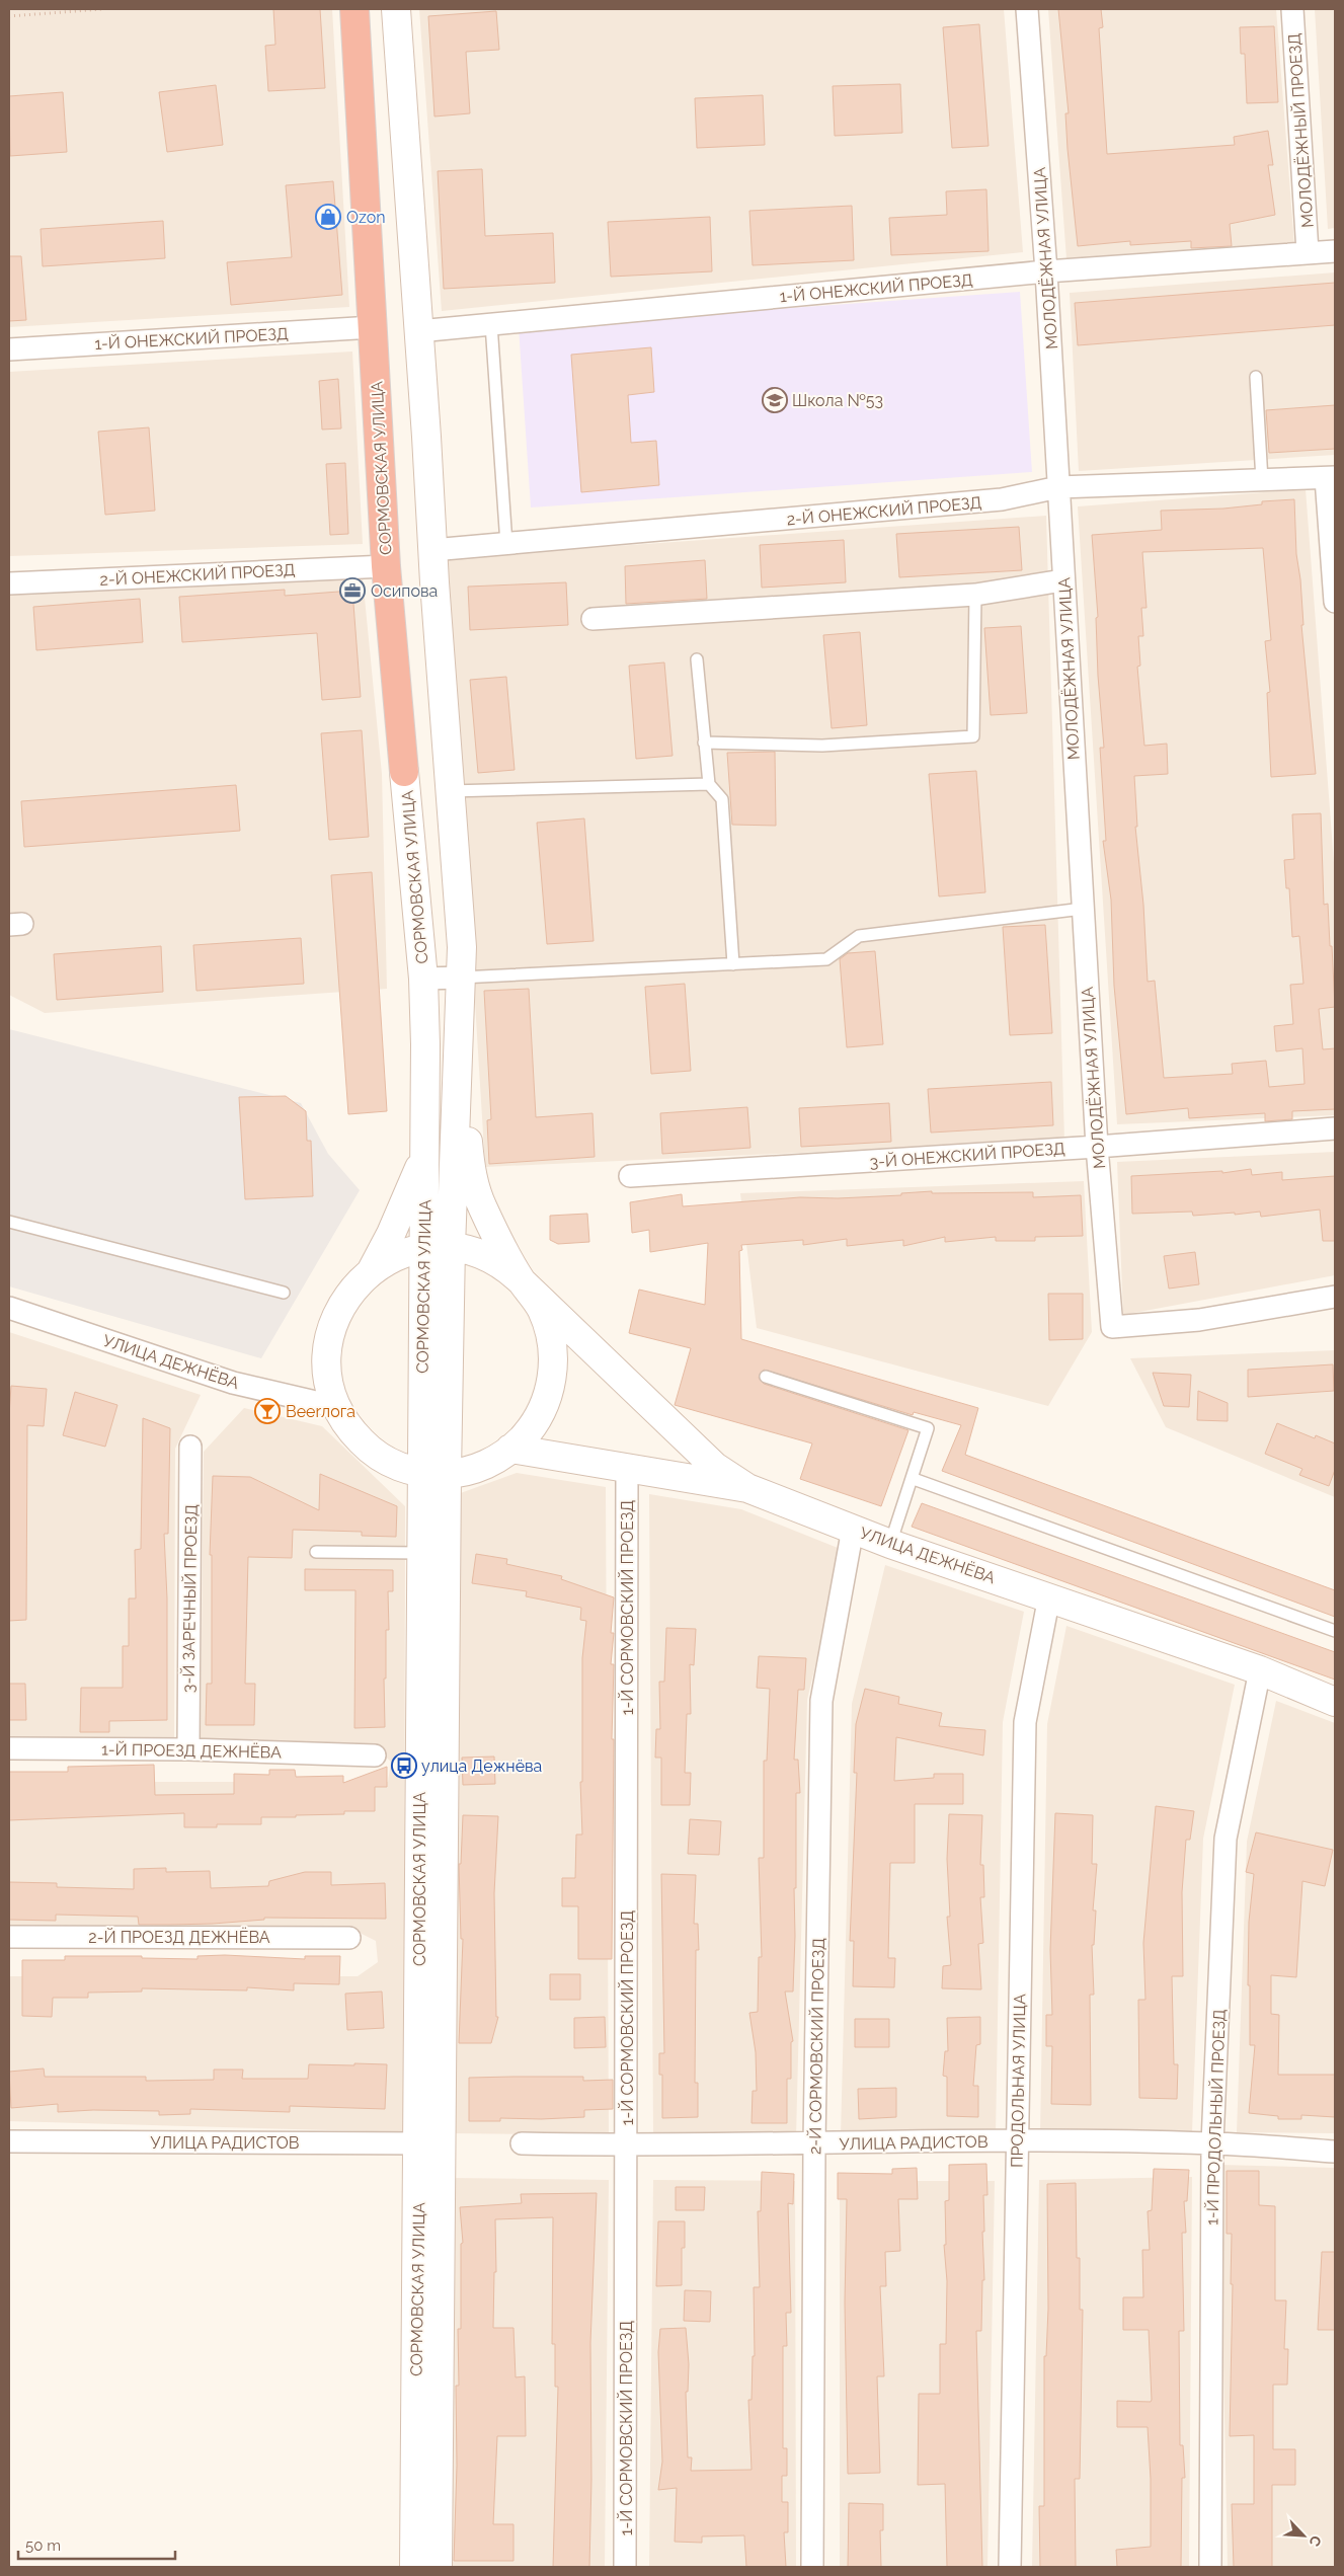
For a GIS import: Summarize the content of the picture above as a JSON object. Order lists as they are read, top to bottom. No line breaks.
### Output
{"streets":{"highway":["СОРМОВСКАЯ УЛИЦА"],"main road":["УЛИЦА ДЕЖНЁВА"],"street":["МОЛОДЁЖНЫЙ ПРОЕЗД","МОЛОДЁЖНАЯ УЛИЦА","1-Й ОНЕЖСКИЙ ПРОЕЗД","2-Й ОНЕЖСКИЙ ПРОЕЗД","3-Й ОНЕЖСКИЙ ПРОЕЗД","3-Й ЗАРЕЧНЫЙ ПРОЕЗД","1-Й СОРМОВСКИЙ ПРОЕЗД","1-Й ПРОЕЗД ДЕЖНЁВА","2-Й ПРОЕЗД ДЕЖНЁВА","2-Й СОРМОВСКИЙ ПРОЕЗД","ПРОДОЛЬНАЯ УЛИЦА","1-Й ПРОДОЛЬНЫЙ ПРОЕЗД","УЛИЦА РАДИСТОВ"]},"crossings":[["МОЛОДЁЖНЫЙ ПРОЕЗД","1-Й ОНЕЖСКИЙ ПРОЕЗД"],["МОЛОДЁЖНАЯ УЛИЦА","1-Й ОНЕЖСКИЙ ПРОЕЗД"],["МОЛОДЁЖНАЯ УЛИЦА","2-Й ОНЕЖСКИЙ ПРОЕЗД"],["МОЛОДЁЖНАЯ УЛИЦА","3-Й ОНЕЖСКИЙ ПРОЕЗД"],["1-Й ОНЕЖСКИЙ ПРОЕЗД","СОРМОВСКАЯ УЛИЦА"],["СОРМОВСКАЯ УЛИЦА","2-Й ОНЕЖСКИЙ ПРОЕЗД"],["СОРМОВСКАЯ УЛИЦА","УЛИЦА РАДИСТОВ"],["УЛИЦА ДЕЖНЁВА","1-Й СОРМОВСКИЙ ПРОЕЗД"],["УЛИЦА ДЕЖНЁВА","2-Й СОРМОВСКИЙ ПРОЕЗД"],["УЛИЦА ДЕЖНЁВА","ПРОДОЛЬНАЯ УЛИЦА"],["УЛИЦА ДЕЖНЁВА","1-Й ПРОДОЛЬНЫЙ ПРОЕЗД"],["3-Й ЗАРЕЧНЫЙ ПРОЕЗД","1-Й ПРОЕЗД ДЕЖНЁВА"],["1-Й СОРМОВСКИЙ ПРОЕЗД","УЛИЦА РАДИСТОВ"],["2-Й СОРМОВСКИЙ ПРОЕЗД","УЛИЦА РАДИСТОВ"],["ПРОДОЛЬНАЯ УЛИЦА","УЛИЦА РАДИСТОВ"],["1-Й ПРОДОЛЬНЫЙ ПРОЕЗД","УЛИЦА РАДИСТОВ"]],"places":{"shop":["Ozon"],"school or university":["Школа №53"],"office":["Осипова"],"bar":["Beerлога"],"bus stop":["улица Дежнёва"]},"scale_bar":"50 m","north":"bottom right"}
